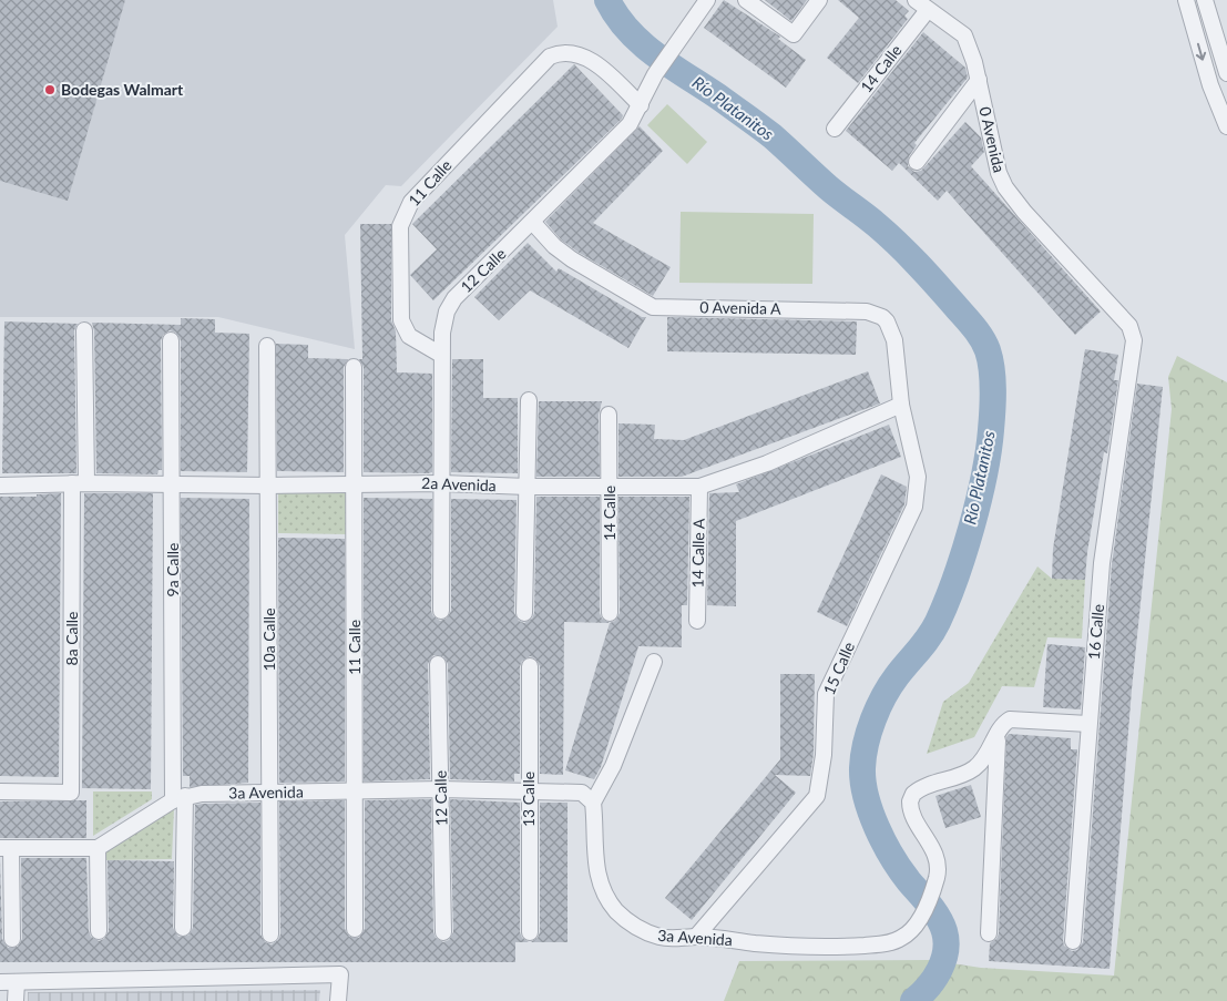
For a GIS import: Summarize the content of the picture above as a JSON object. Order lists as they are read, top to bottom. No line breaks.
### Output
{"streets":{"street":["14 Calle","0 Avenida","11 Calle","12 Calle","0 Avenida A","2a Avenida","14 Calle A","9a Calle","16 Calle","8a Calle","10a Calle","15 Calle","3a Avenida","13 Calle"]},"crossings":[["14 Calle","0 Avenida"],["14 Calle","2a Avenida"],["0 Avenida","16 Calle"],["11 Calle","12 Calle"],["11 Calle","2a Avenida"],["11 Calle","3a Avenida"],["12 Calle","0 Avenida A"],["12 Calle","2a Avenida"],["12 Calle","3a Avenida"],["0 Avenida A","2a Avenida"],["0 Avenida A","15 Calle"],["2a Avenida","14 Calle A"],["2a Avenida","9a Calle"],["2a Avenida","8a Calle"],["2a Avenida","10a Calle"],["2a Avenida","15 Calle"],["9a Calle","3a Avenida"],["16 Calle","3a Avenida"],["10a Calle","3a Avenida"],["15 Calle","3a Avenida"],["3a Avenida","13 Calle"]],"water":["Río Platanitos"],"places":["Bodegas Walmart"]}
